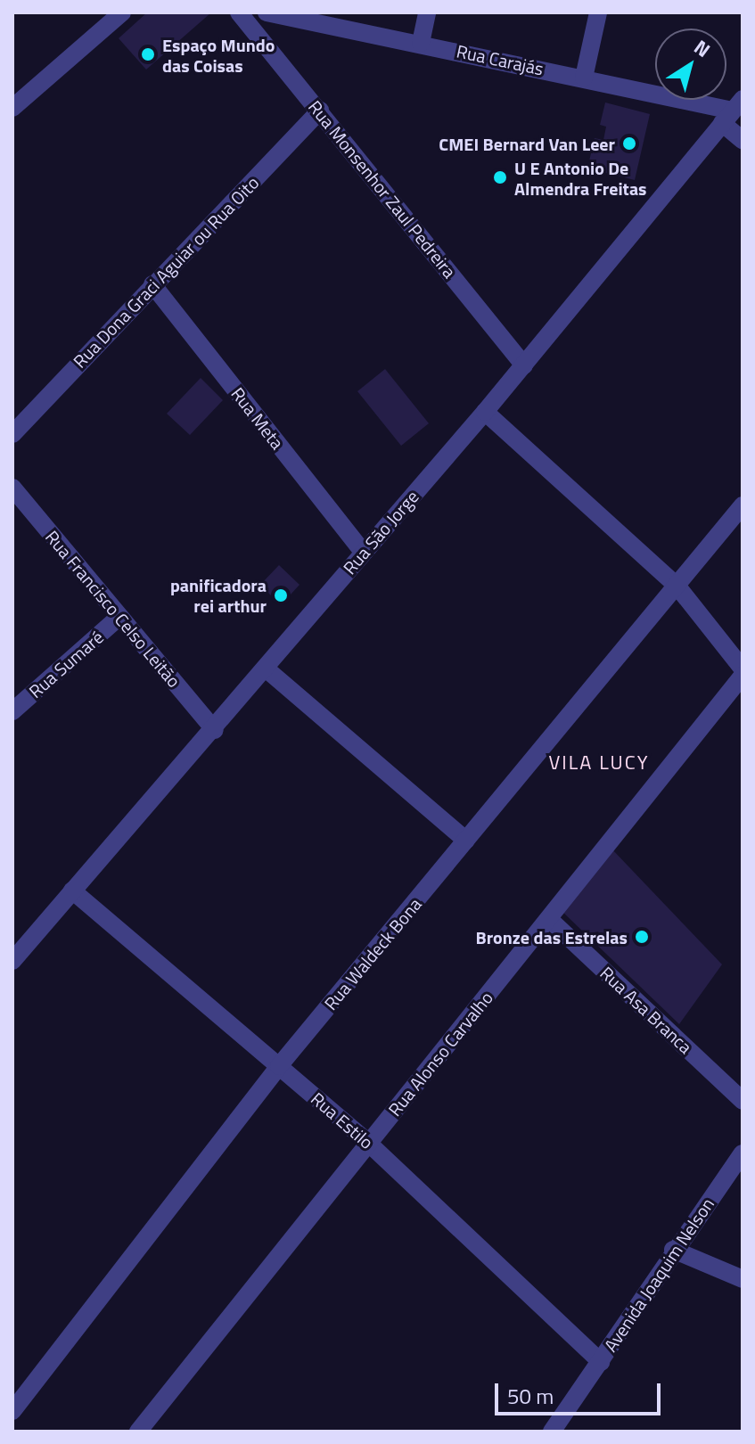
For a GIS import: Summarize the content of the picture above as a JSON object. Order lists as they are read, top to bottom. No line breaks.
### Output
{"streets":{"street":["Rua Carajás","Rua Monsenhor Zaul Pedreira","Rua Dona Graci Aguiar ou Rua Oito","Rua Meta","Rua São Jorge","Rua Francisco Celso Leitão","Rua Sumaré","Rua Waldeck Bona","Rua Asa Branca","Rua Alonso Carvalho","Rua Estilo","Avenida Joaquim Nelson"]},"crossings":[["Rua Carajás","Rua São Jorge"],["Rua Monsenhor Zaul Pedreira","Rua Dona Graci Aguiar ou Rua Oito"],["Rua Monsenhor Zaul Pedreira","Rua São Jorge"],["Rua Dona Graci Aguiar ou Rua Oito","Rua Meta"],["Rua Meta","Rua São Jorge"],["Rua São Jorge","Rua Francisco Celso Leitão"],["Rua São Jorge","Rua Estilo"],["Rua Francisco Celso Leitão","Rua Sumaré"],["Rua Waldeck Bona","Rua Estilo"],["Rua Asa Branca","Rua Alonso Carvalho"],["Rua Alonso Carvalho","Rua Estilo"],["Rua Estilo","Avenida Joaquim Nelson"]],"districts":["VILA LUCY"],"places":["Espaço Mundo das Coisas","CMEI Bernard Van Leer","U E Antonio De Almendra Freitas","panificadora rei arthur","Bronze das Estrelas"],"scale_bar":"50 m","north":"top right"}
